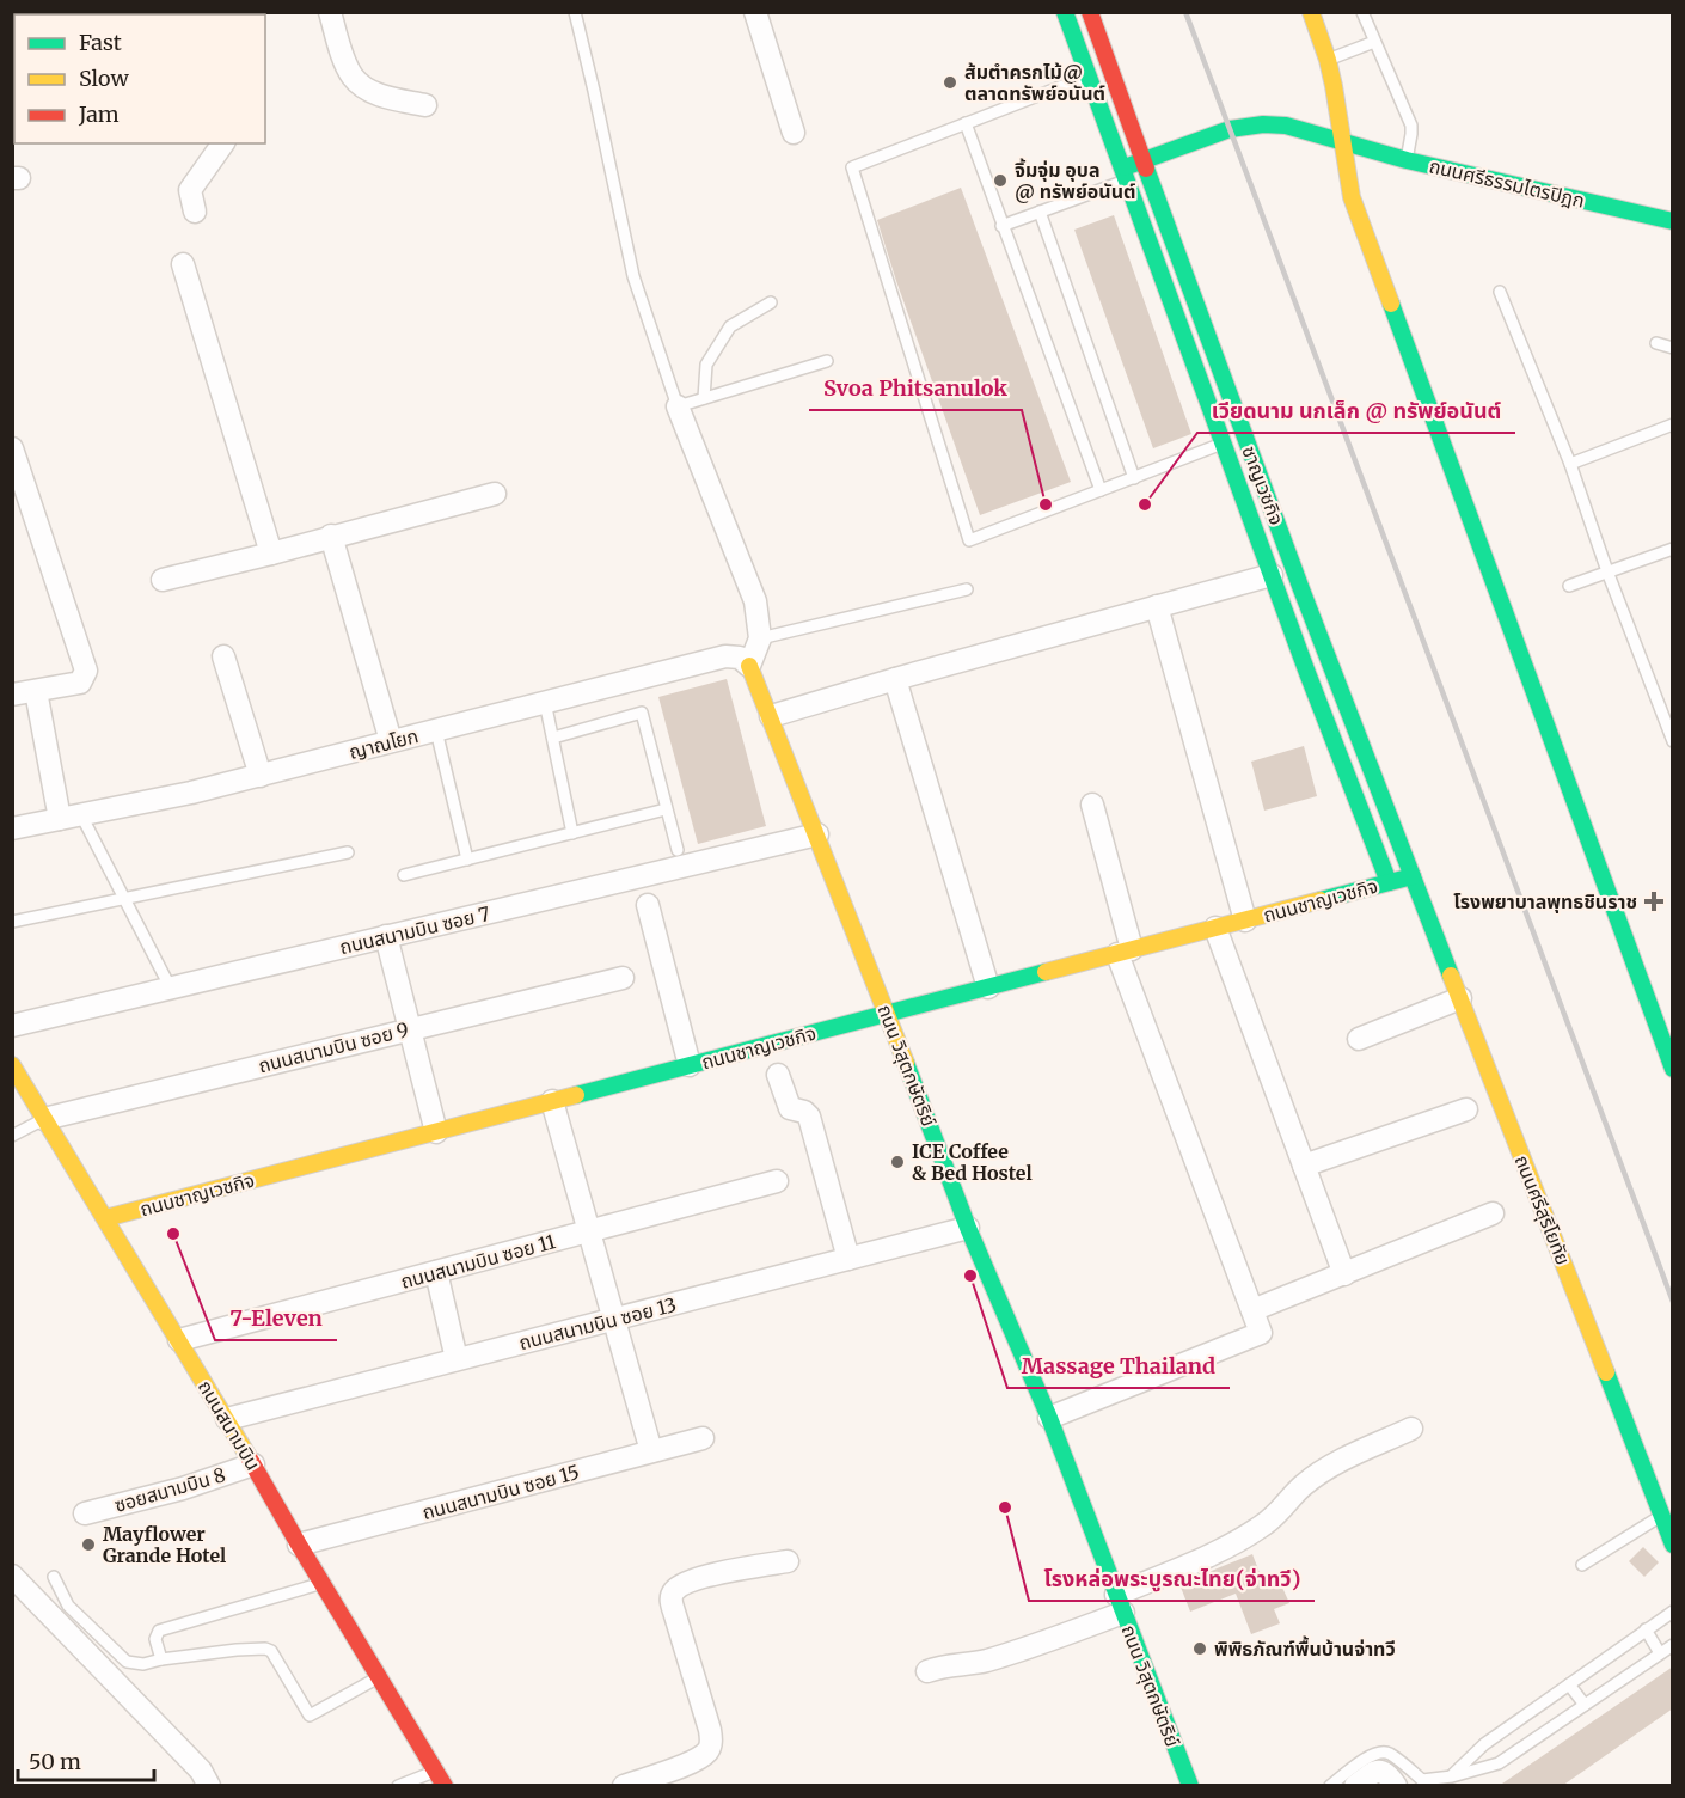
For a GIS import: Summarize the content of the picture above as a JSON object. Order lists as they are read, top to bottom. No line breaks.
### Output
{"streets":{"street":["ถนนศรีธรรมไตรปิฎก","ชาญเวชกิจ","ญาณโยก","ถนนชาญเวชกิจ","ถนนสนามบิน ซอย 7","ถนนสนามบิน ซอย 9","ถนน วิสุตกษัตริย์","ถนนศรีสุริโยทัย","ถนนสนามบิน ซอย 11","ถนนสนามบิน ซอย 13","ถนนสนามบิน","ซอยสนามบิน 8","ถนนสนามบิน ซอย 15"]},"crossings":[["ถนนศรีธรรมไตรปิฎก","ชาญเวชกิจ"],["ชาญเวชกิจ","ถนนชาญเวชกิจ"],["ชาญเวชกิจ","ถนนศรีสุริโยทัย"],["ญาณโยก","ถนน วิสุตกษัตริย์"],["ถนนชาญเวชกิจ","ถนน วิสุตกษัตริย์"],["ถนนชาญเวชกิจ","ถนนศรีสุริโยทัย"],["ถนนชาญเวชกิจ","ถนนสนามบิน"],["ถนนสนามบิน ซอย 7","ถนน วิสุตกษัตริย์"],["ถนนสนามบิน ซอย 9","ถนนสนามบิน"],["ถนน วิสุตกษัตริย์","ถนนสนามบิน ซอย 13"],["ถนนสนามบิน ซอย 11","ถนนสนามบิน"],["ถนนสนามบิน ซอย 13","ถนนสนามบิน"],["ถนนสนามบิน","ซอยสนามบิน 8"],["ถนนสนามบิน","ถนนสนามบิน ซอย 15"]],"places":{"other":["ส้มตำครกไม้@ ตลาดทรัพย์อนันต์","จิ้มจุ่ม อุบล @ ทรัพย์อนันต์","Svoa Phitsanulok","เวียดนาม นกเล็ก @ ทรัพย์อนันต์","ICE Coffee & Bed Hostel","7-Eleven","Massage Thailand","โรงหล่อพระบูรณะไทย(จ่าทวี)","Mayflower Grande Hotel","พิพิธภัณฑ์พื้นบ้านจ่าทวี"],"health":["โรงพยาบาลพุทธชินราช"]},"legend":["Fast","Slow","Jam"],"scale_bar":"50 m"}
